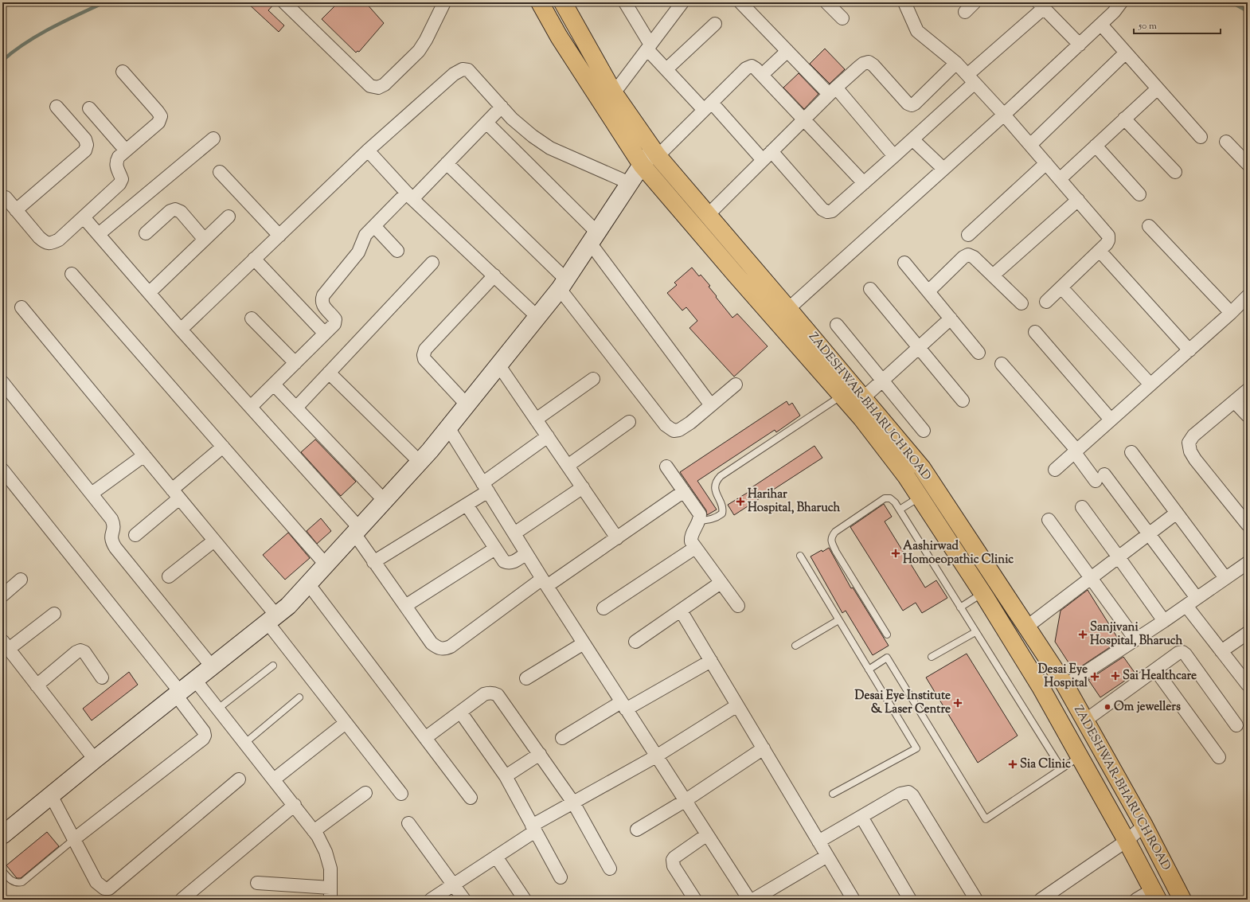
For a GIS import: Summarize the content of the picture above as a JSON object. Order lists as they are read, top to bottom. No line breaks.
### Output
{"streets":{"main road":["ZADESHWAR-BHARUCH ROAD"]},"places":{"health":["Harihar Hospital, Bharuch","Aashirwad Homoeopathic Clinic","Sanjivani Hospital, Bharuch","Sai Healthcare","Desai Eye Hospital","Desai Eye Institute & Laser Centre","Sia Clinic"],"other":["Om jewellers"]},"scale_bar":"50 m"}
